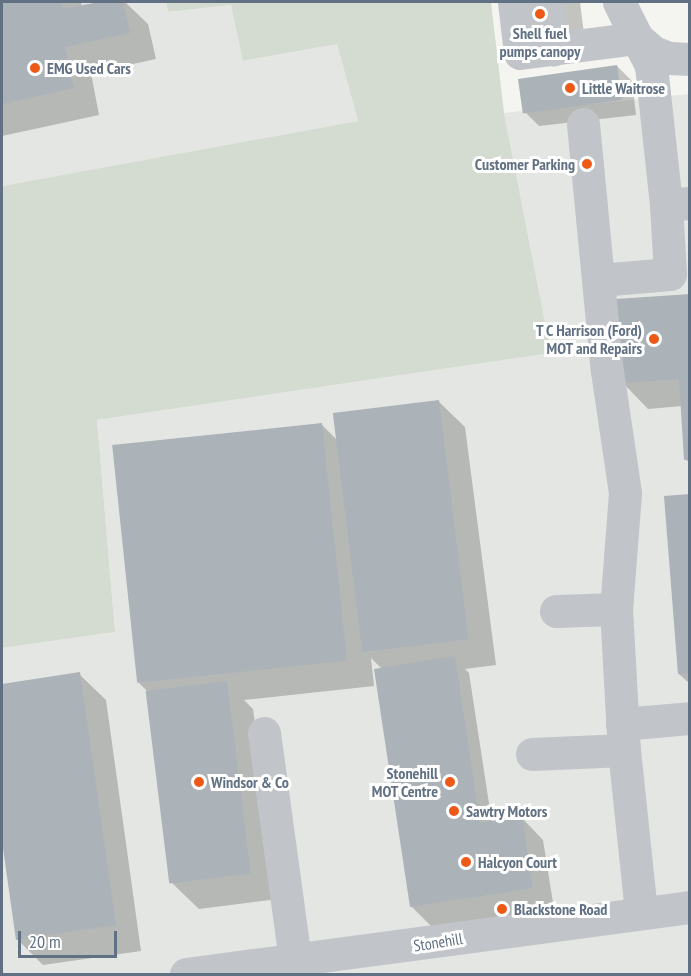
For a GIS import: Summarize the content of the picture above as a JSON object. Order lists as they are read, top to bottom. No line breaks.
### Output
{"streets":{"street":["Stonehill"]},"places":["Shell fuel pumps canopy","EMG Used Cars","Little Waitrose","Customer Parking","T C Harrison (Ford) MOT and Repairs","Windsor & Co","Stonehill MOT Centre","Sawtry Motors","Halcyon Court","Blackstone Road"],"scale_bar":"20 m"}
